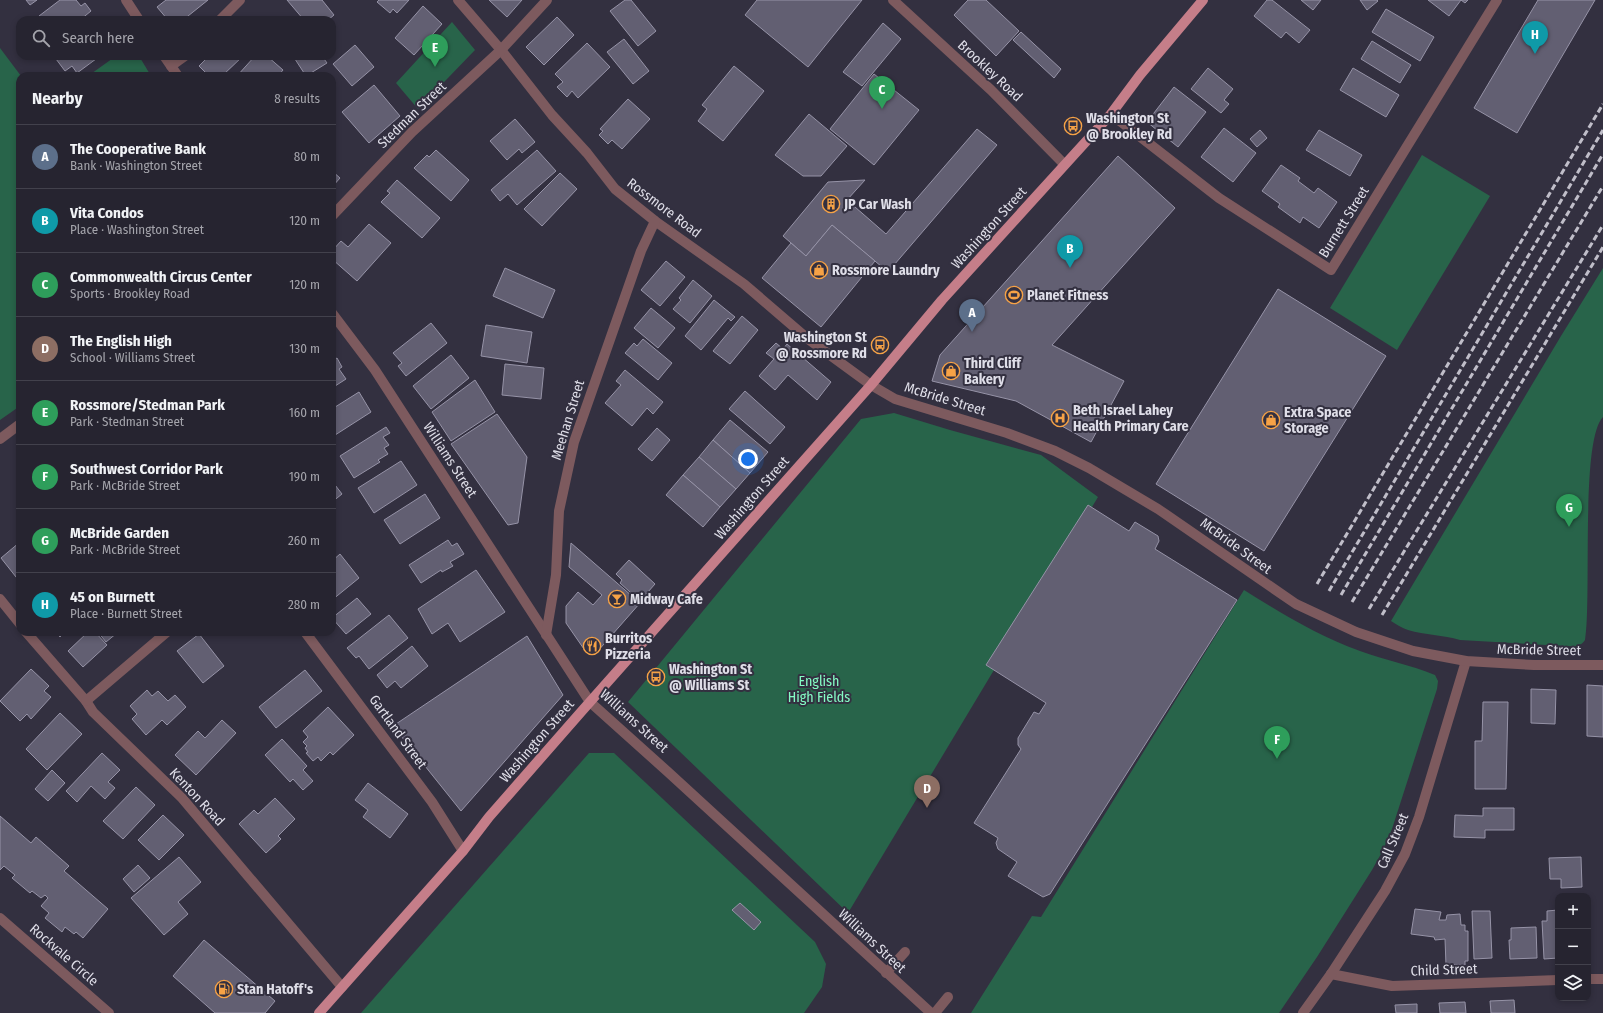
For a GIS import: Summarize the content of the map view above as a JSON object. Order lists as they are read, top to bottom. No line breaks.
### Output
{"streets":{"main road":["Washington Street"],"street":["Brookley Road","Stedman Street","Rossmore Road","Burnett Street","McBride Street","Meehan Street","Williams Street","Gartland Street","Kenton Road","Call Street","Rockvale Circle","Child Street"]},"crossings":[["Brookley Road","Washington Street"],["Stedman Street","Rossmore Road"],["Rossmore Road","Washington Street"],["Rossmore Road","McBride Street"],["Rossmore Road","Meehan Street"],["Burnett Street","Washington Street"],["Washington Street","McBride Street"],["Washington Street","Williams Street"],["Washington Street","Gartland Street"],["Washington Street","Kenton Road"],["McBride Street","Call Street"],["Meehan Street","Williams Street"],["Call Street","Child Street"]],"parks":["English High Fields"],"places":{"bus stop":["Washington St @ Brookley Rd","Washington St @ Rossmore Rd","Washington St @ Williams St"],"building":["JP Car Wash"],"shop":["Rossmore Laundry","Third Cliff Bakery","Extra Space Storage"],"sports":["Planet Fitness"],"hospital":["Beth Israel Lahey Health Primary Care"],"bar":["Midway Cafe"],"restaurant":["Burritos Pizzeria"],"fuel station":["Stan Hatoff's"]},"page":{"search":"Search here","pins":["H","E","C","B","A","G","F","D"],"heading":["Nearby","8 results"],"list":[{"mark":"A","name":"The Cooperative Bank","note":"Bank · Washington Street","value":"80 m"},{"mark":"B","name":"Vita Condos","note":"Place · Washington Street","value":"120 m"},{"mark":"C","name":"Commonwealth Circus Center","note":"Sports · Brookley Road","value":"120 m"},{"mark":"D","name":"The English High","note":"School · Williams Street","value":"130 m"},{"mark":"E","name":"Rossmore/Stedman Park","note":"Park · Stedman Street","value":"160 m"},{"mark":"F","name":"Southwest Corridor Park","note":"Park · McBride Street","value":"190 m"},{"mark":"G","name":"McBride Garden","note":"Park · McBride Street","value":"260 m"},{"mark":"H","name":"45 on Burnett","note":"Place · Burnett Street","value":"280 m"}],"map_buttons":["+","−"]}}
